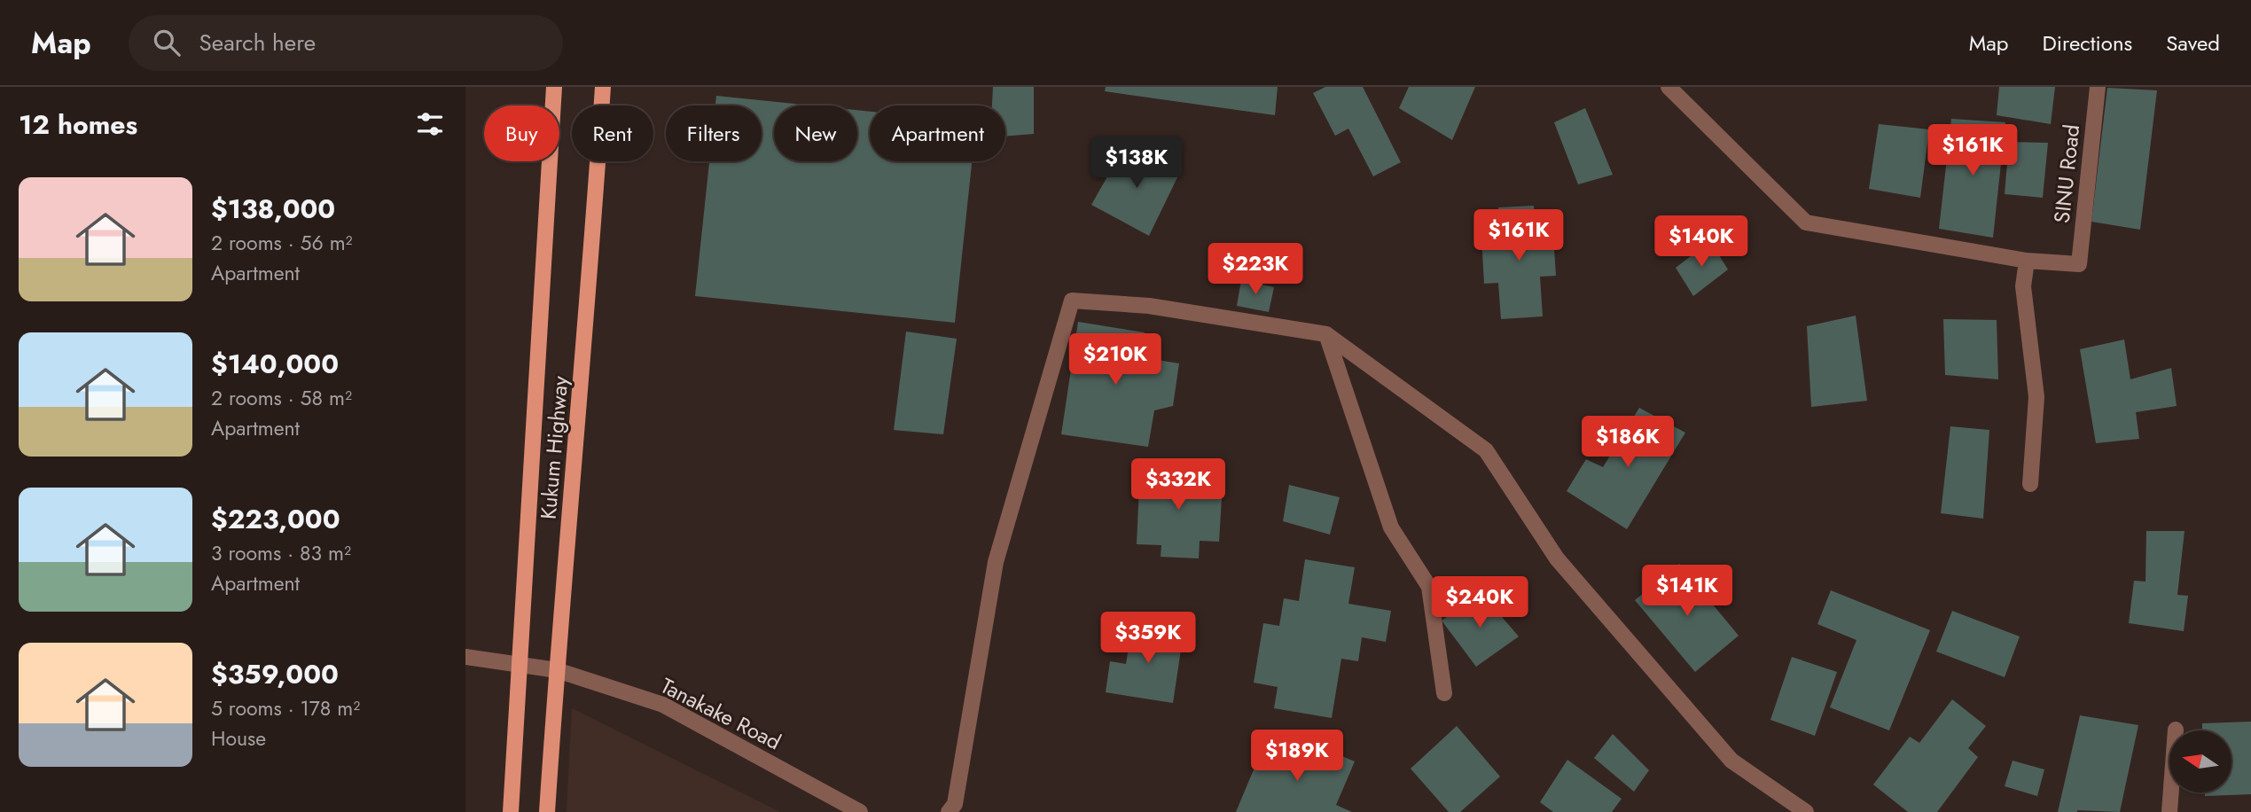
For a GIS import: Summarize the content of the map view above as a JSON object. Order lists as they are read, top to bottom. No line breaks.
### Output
{"streets":{"main road":["Kukum Highway"],"street":["SINU Road","Tanakake Road"]},"crossings":[["Kukum Highway","Tanakake Road"]],"north":"left","page":{"header":"Map","search":"Search here","nav":["Map","Directions","Saved"],"heading":"12 homes","chip":["Buy","Rent","Filters","New","Apartment"],"price":["$161K","$138K","$161K","$140K","$223K","$210K","$186K","$332K","$141K","$240K","$359K","$189K"],"list":[{"name":"$138,000","note":"2 rooms · 56 m² · Apartment"},{"name":"$140,000","note":"2 rooms · 58 m² · Apartment"},{"name":"$223,000","note":"3 rooms · 83 m² · Apartment"},{"name":"$359,000","note":"5 rooms · 178 m² · House"}]}}
